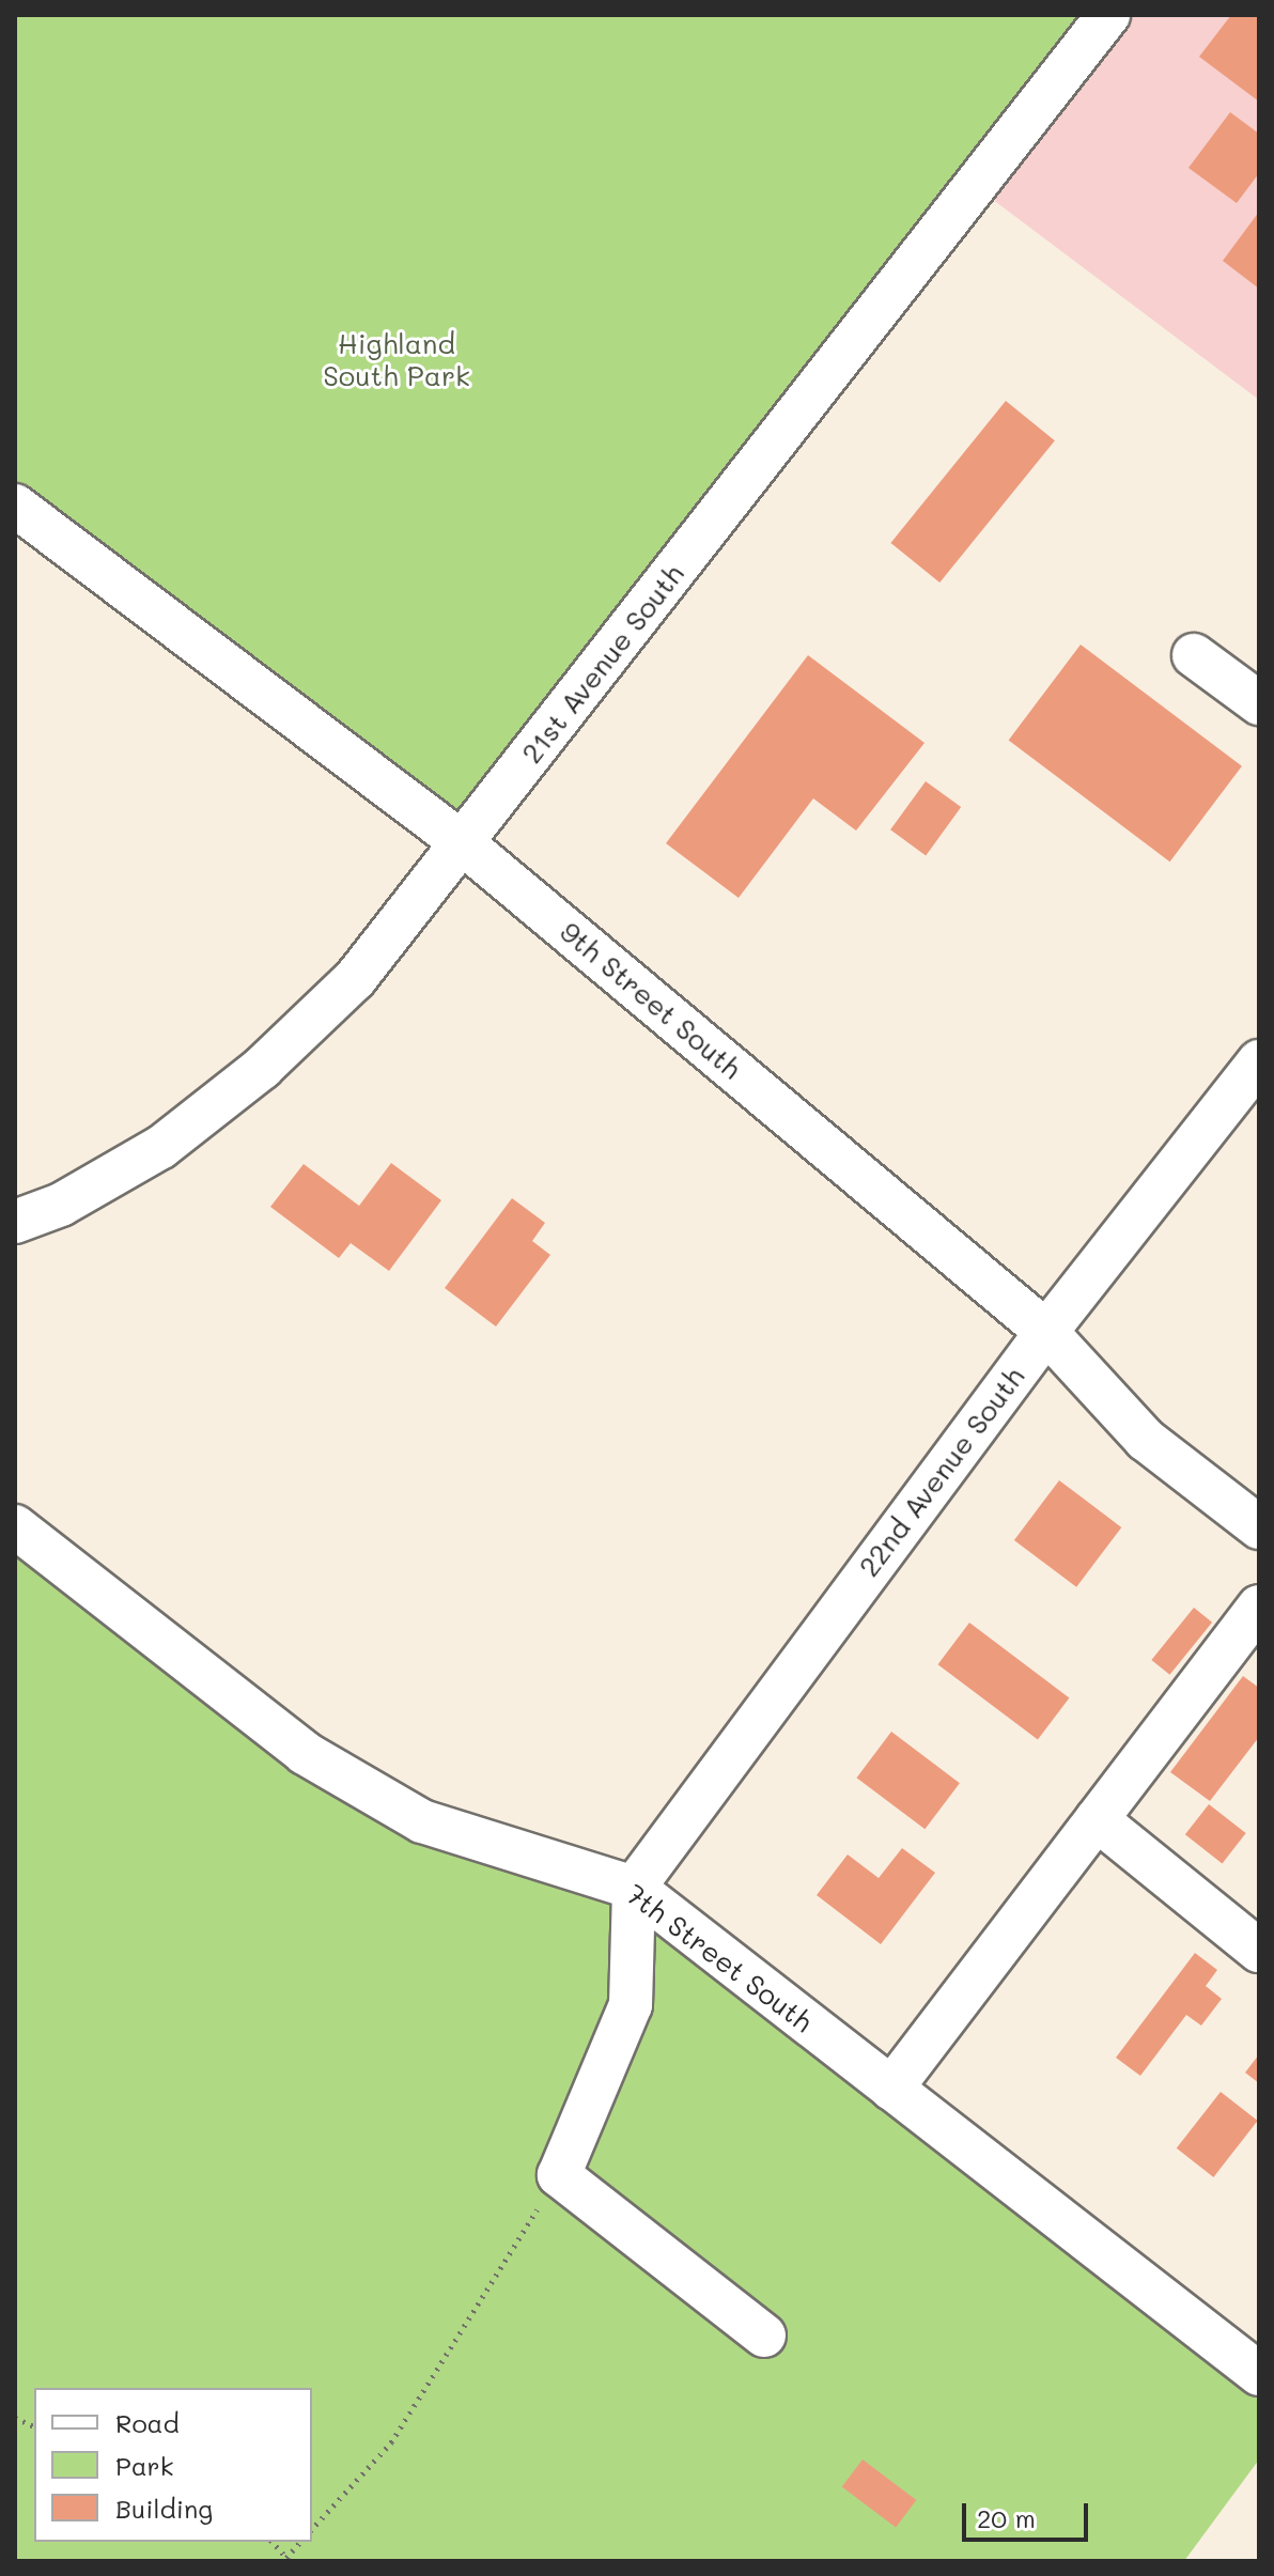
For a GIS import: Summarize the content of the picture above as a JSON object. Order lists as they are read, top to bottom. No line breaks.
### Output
{"streets":{"street":["21st Avenue South","9th Street South","22nd Avenue South","7th Street South"]},"crossings":[["21st Avenue South","9th Street South"],["9th Street South","22nd Avenue South"],["22nd Avenue South","7th Street South"]],"parks":["Highland South Park"],"legend":["Road","Park","Building"],"scale_bar":"20 m"}
